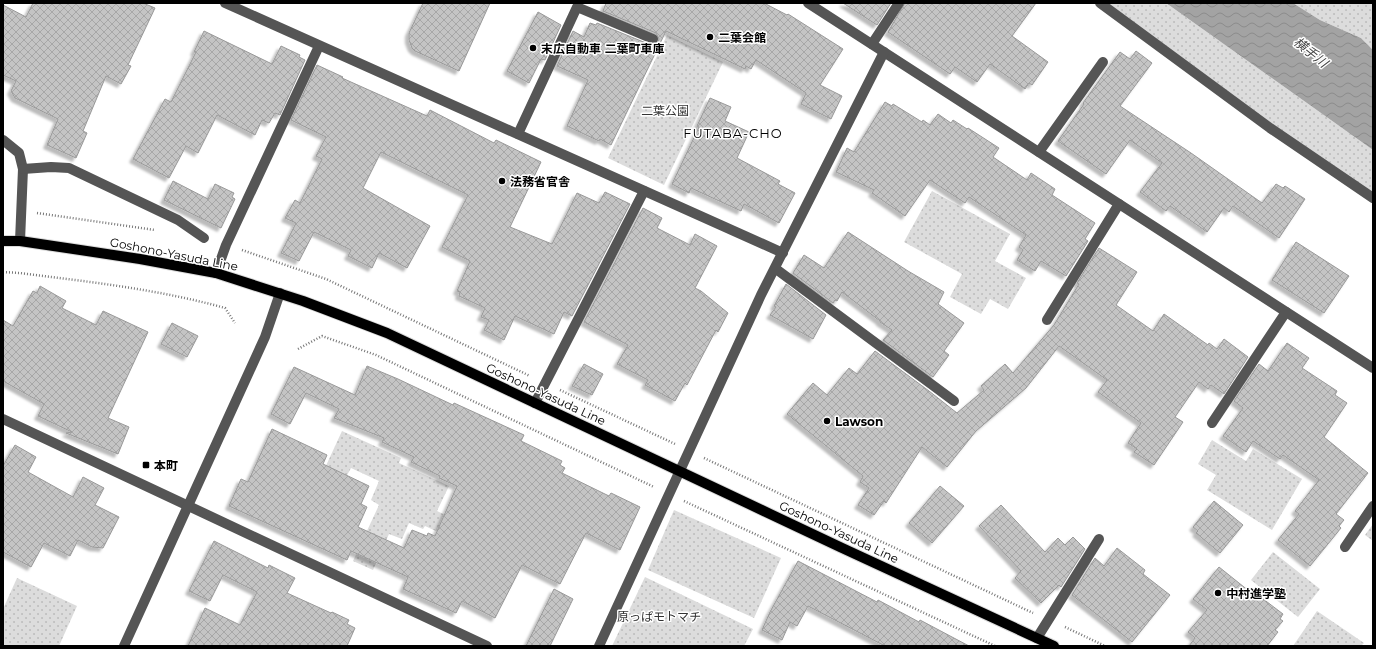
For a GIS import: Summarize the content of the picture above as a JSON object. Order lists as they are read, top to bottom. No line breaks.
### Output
{"streets":{"main road":["Goshono-Yasuda Line"]},"districts":["FUTABA-CHO"],"water":["横手川"],"parks":["二葉公園","原っぱモトマチ"],"places":{"other":["二葉会館","末広自動車 二葉町車庫","法務省官舎","Lawson","中村進学塾"],"transit":["本町"]}}
